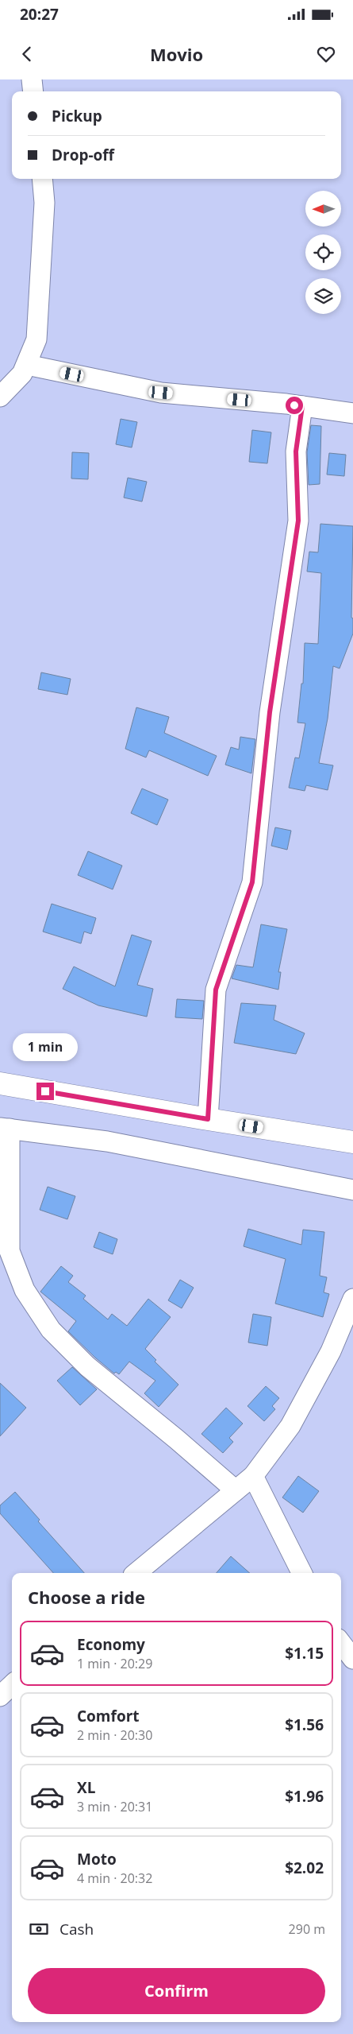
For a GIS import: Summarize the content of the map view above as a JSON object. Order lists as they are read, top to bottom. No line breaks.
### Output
{"north":"left","page":{"status":"20:27","header":"Movio","banner":["Pickup","Drop-off"],"bubble":"1 min","heading":"Choose a ride","list":[{"name":"Economy","note":"1 min · 20:29","value":"$1.15"},{"name":"Comfort","note":"2 min · 20:30","value":"$1.56"},{"name":"XL","note":"3 min · 20:31","value":"$1.96"},{"name":"Moto","note":"4 min · 20:32","value":"$2.02"}],"pay":["Cash","290 m"],"buttons":"Confirm"}}
